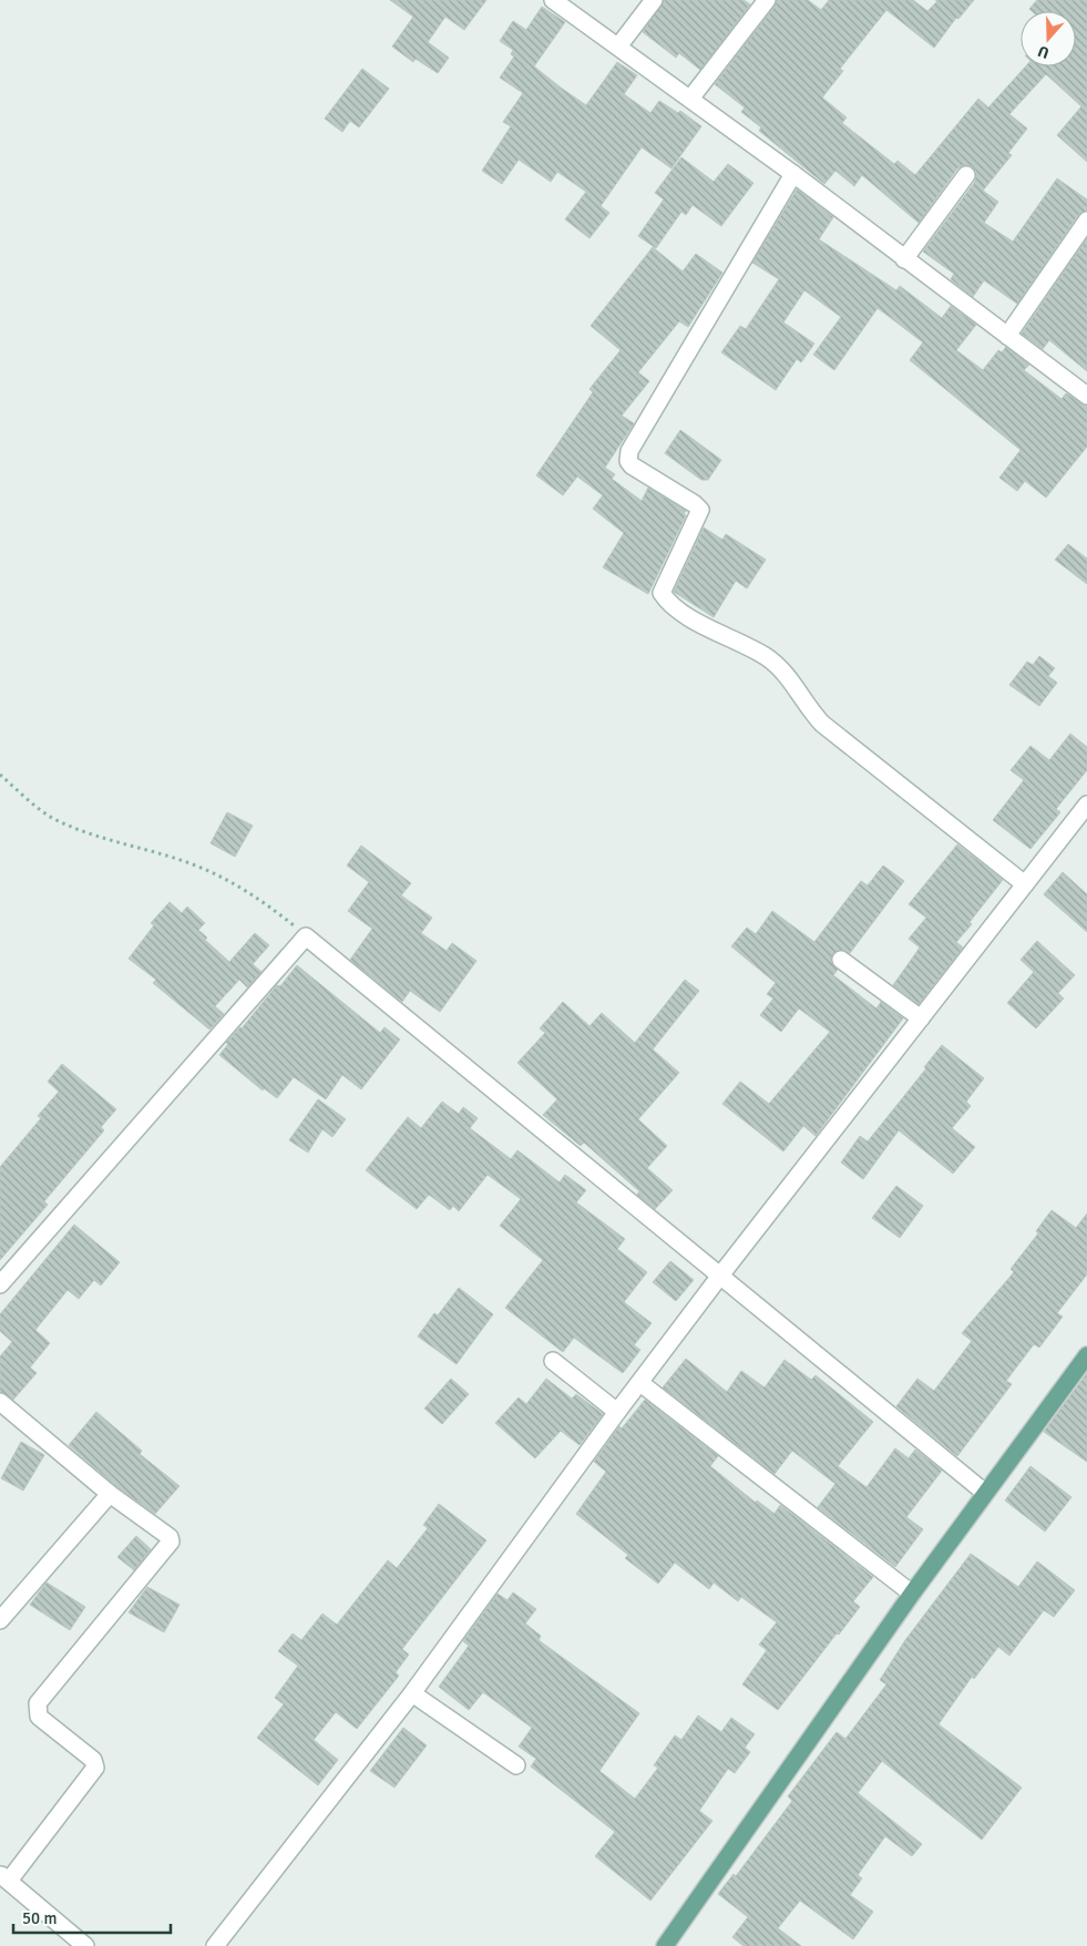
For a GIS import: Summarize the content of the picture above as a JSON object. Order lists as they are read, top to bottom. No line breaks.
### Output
{"scale_bar":"50 m","north":"bottom"}
